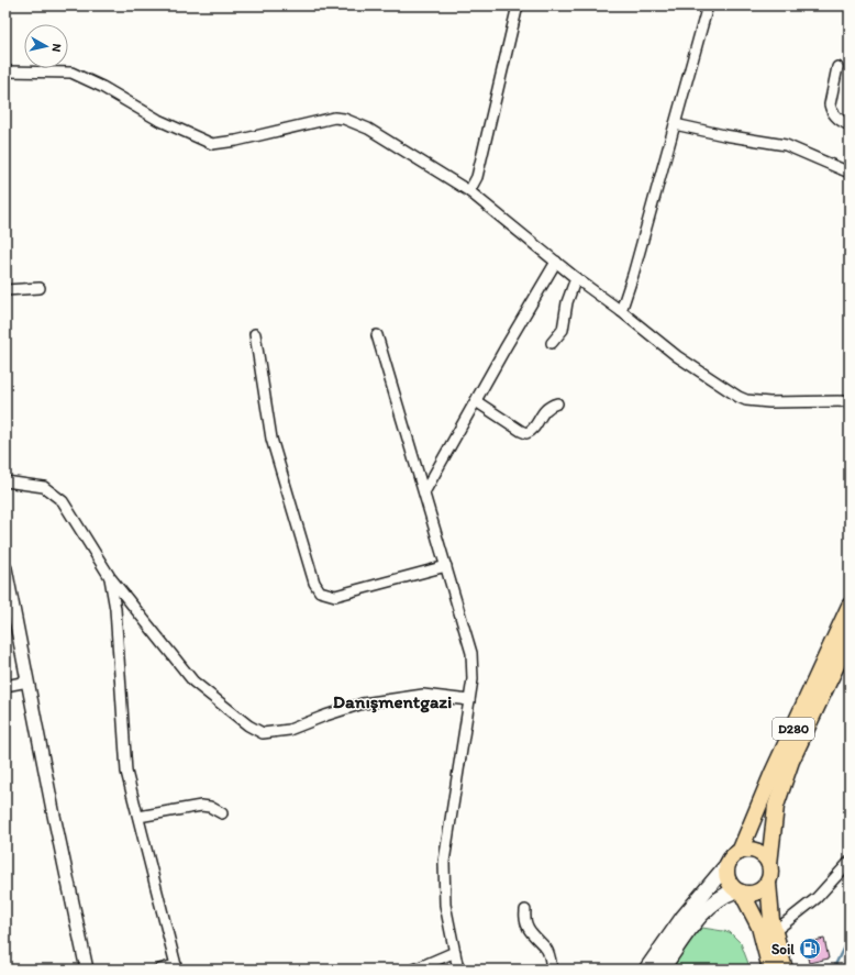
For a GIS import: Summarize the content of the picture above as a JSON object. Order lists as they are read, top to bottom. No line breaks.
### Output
{"streets":{"main road":["D280"]},"districts":["Danışmentgazi"],"places":{"fuel station":["Soil"]},"north":"right"}
